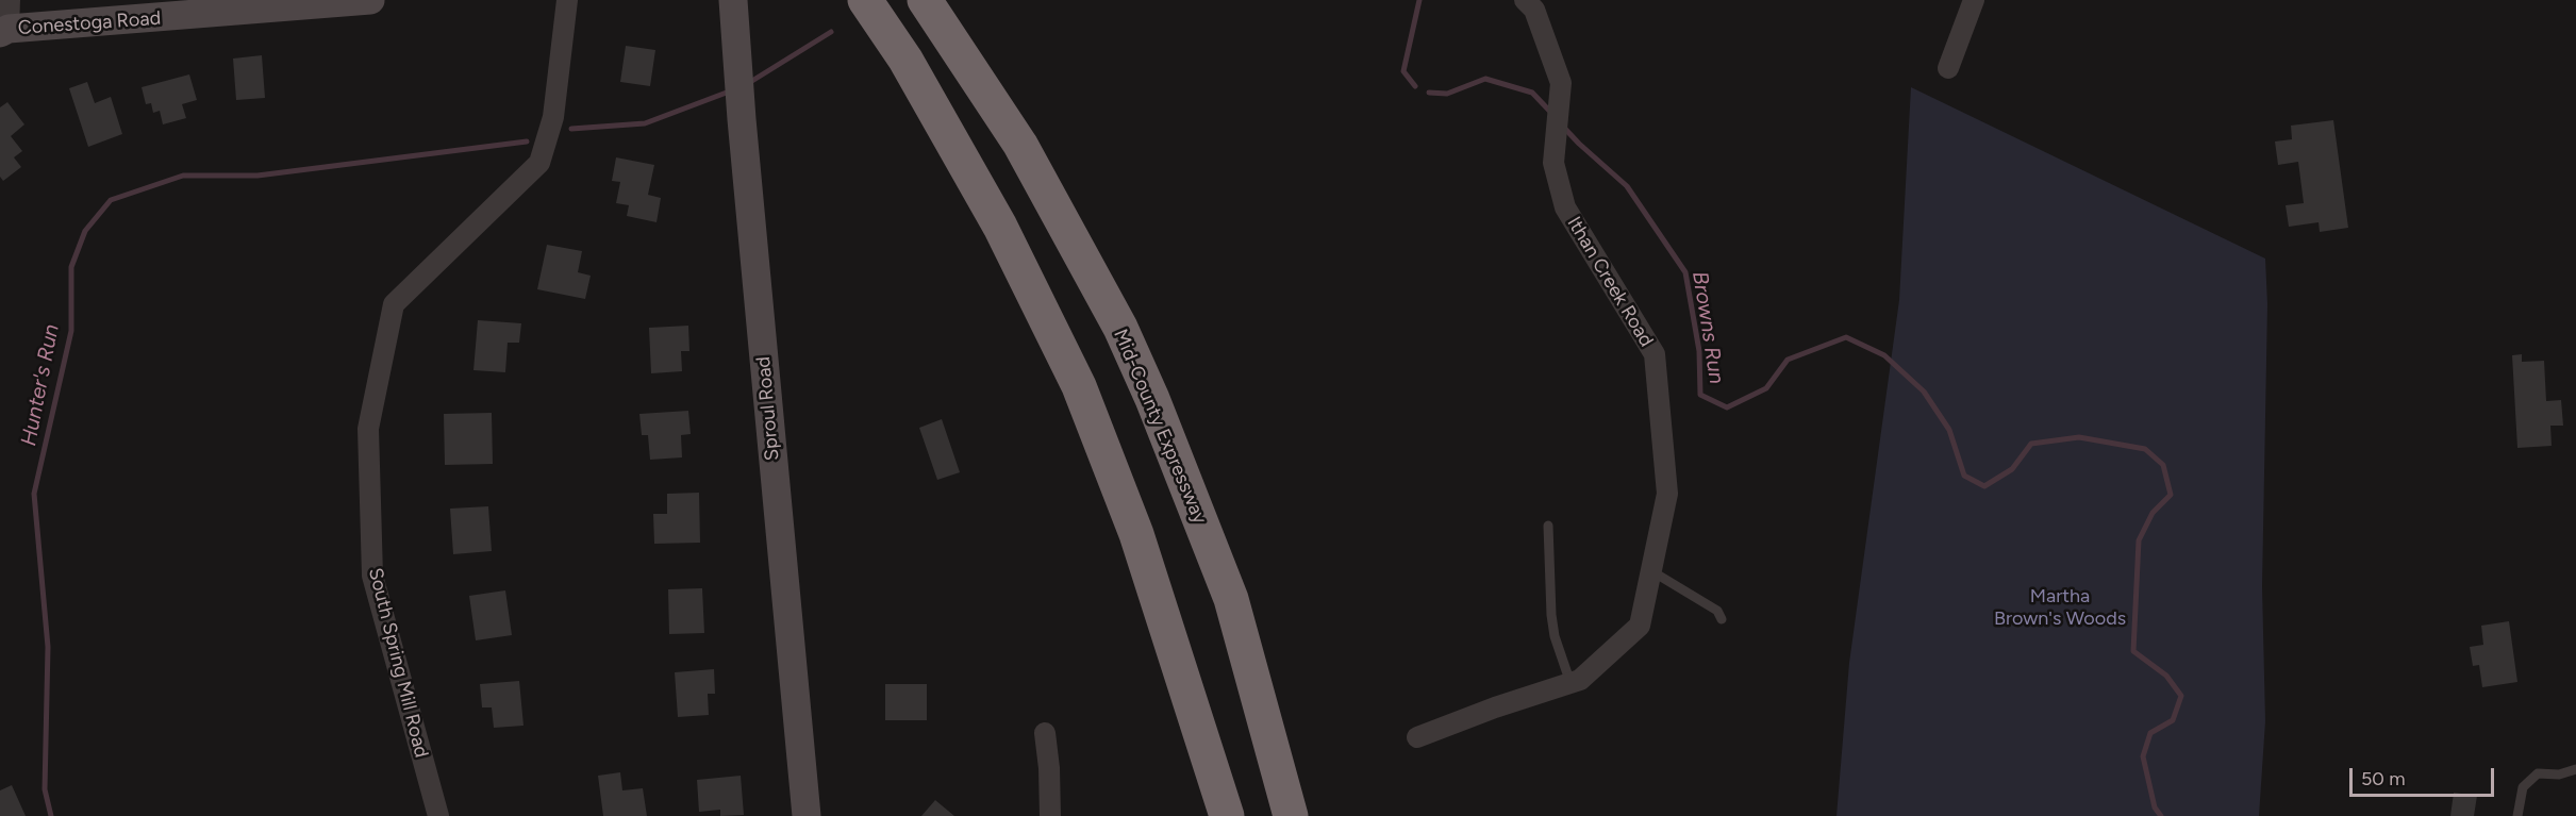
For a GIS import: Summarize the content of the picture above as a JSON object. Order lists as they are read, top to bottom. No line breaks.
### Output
{"streets":{"highway":["Mid-County Expressway"],"main road":["Conestoga Road","Sproul Road"],"street":["Ithan Creek Road","South Spring Mill Road"]},"water":["Browns Run","Hunter's Run"],"parks":["Martha Brown's Woods"],"scale_bar":"50 m"}
